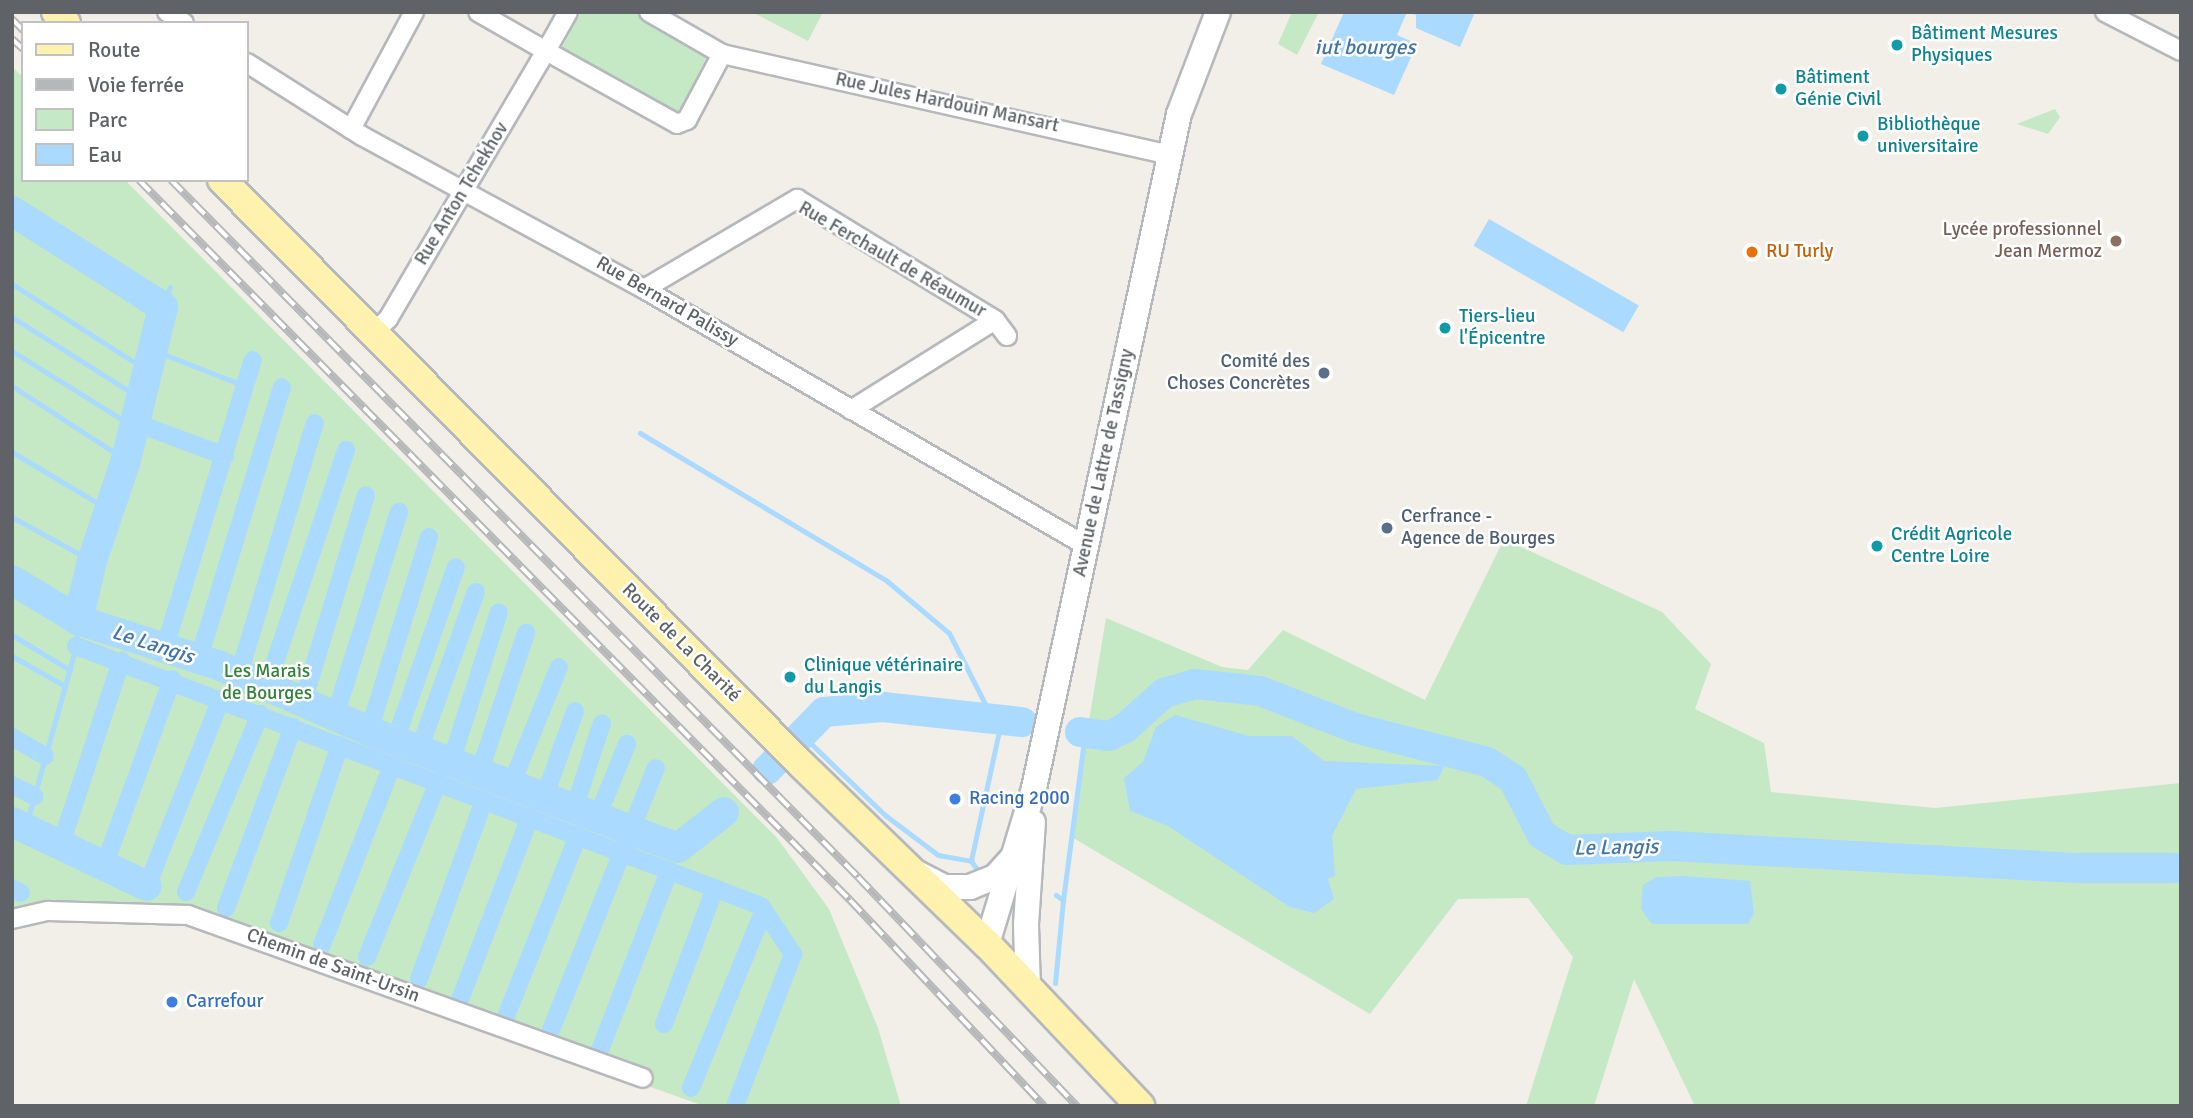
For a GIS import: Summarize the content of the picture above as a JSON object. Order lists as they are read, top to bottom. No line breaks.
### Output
{"streets":{"main road":["Avenue de Lattre de Tassigny","Route de La Charité"],"street":["Rue Jules Hardouin Mansart","Rue Anton Tchekhov","Rue Ferchault de Réaumur","Rue Bernard Palissy","Chemin de Saint-Ursin"]},"crossings":[["Rue Jules Hardouin Mansart","Avenue de Lattre de Tassigny"],["Rue Anton Tchekhov","Rue Bernard Palissy"],["Rue Anton Tchekhov","Route de La Charité"],["Rue Ferchault de Réaumur","Rue Bernard Palissy"],["Rue Bernard Palissy","Avenue de Lattre de Tassigny"],["Avenue de Lattre de Tassigny","Route de La Charité"]],"water":["iut bourges","Le Langis"],"parks":["Les Marais de Bourges"],"places":["Bâtiment Mesures Physiques","Bâtiment Génie Civil","Bibliothèque universitaire","Lycée professionnel Jean Mermoz","RU Turly","Tiers-lieu l'Épicentre","Comité des Choses Concrètes","Cerfrance - Agence de Bourges","Crédit Agricole Centre Loire","Clinique vétérinaire du Langis","Racing 2000","Carrefour"],"legend":["Route","Voie ferrée","Parc","Eau"]}
